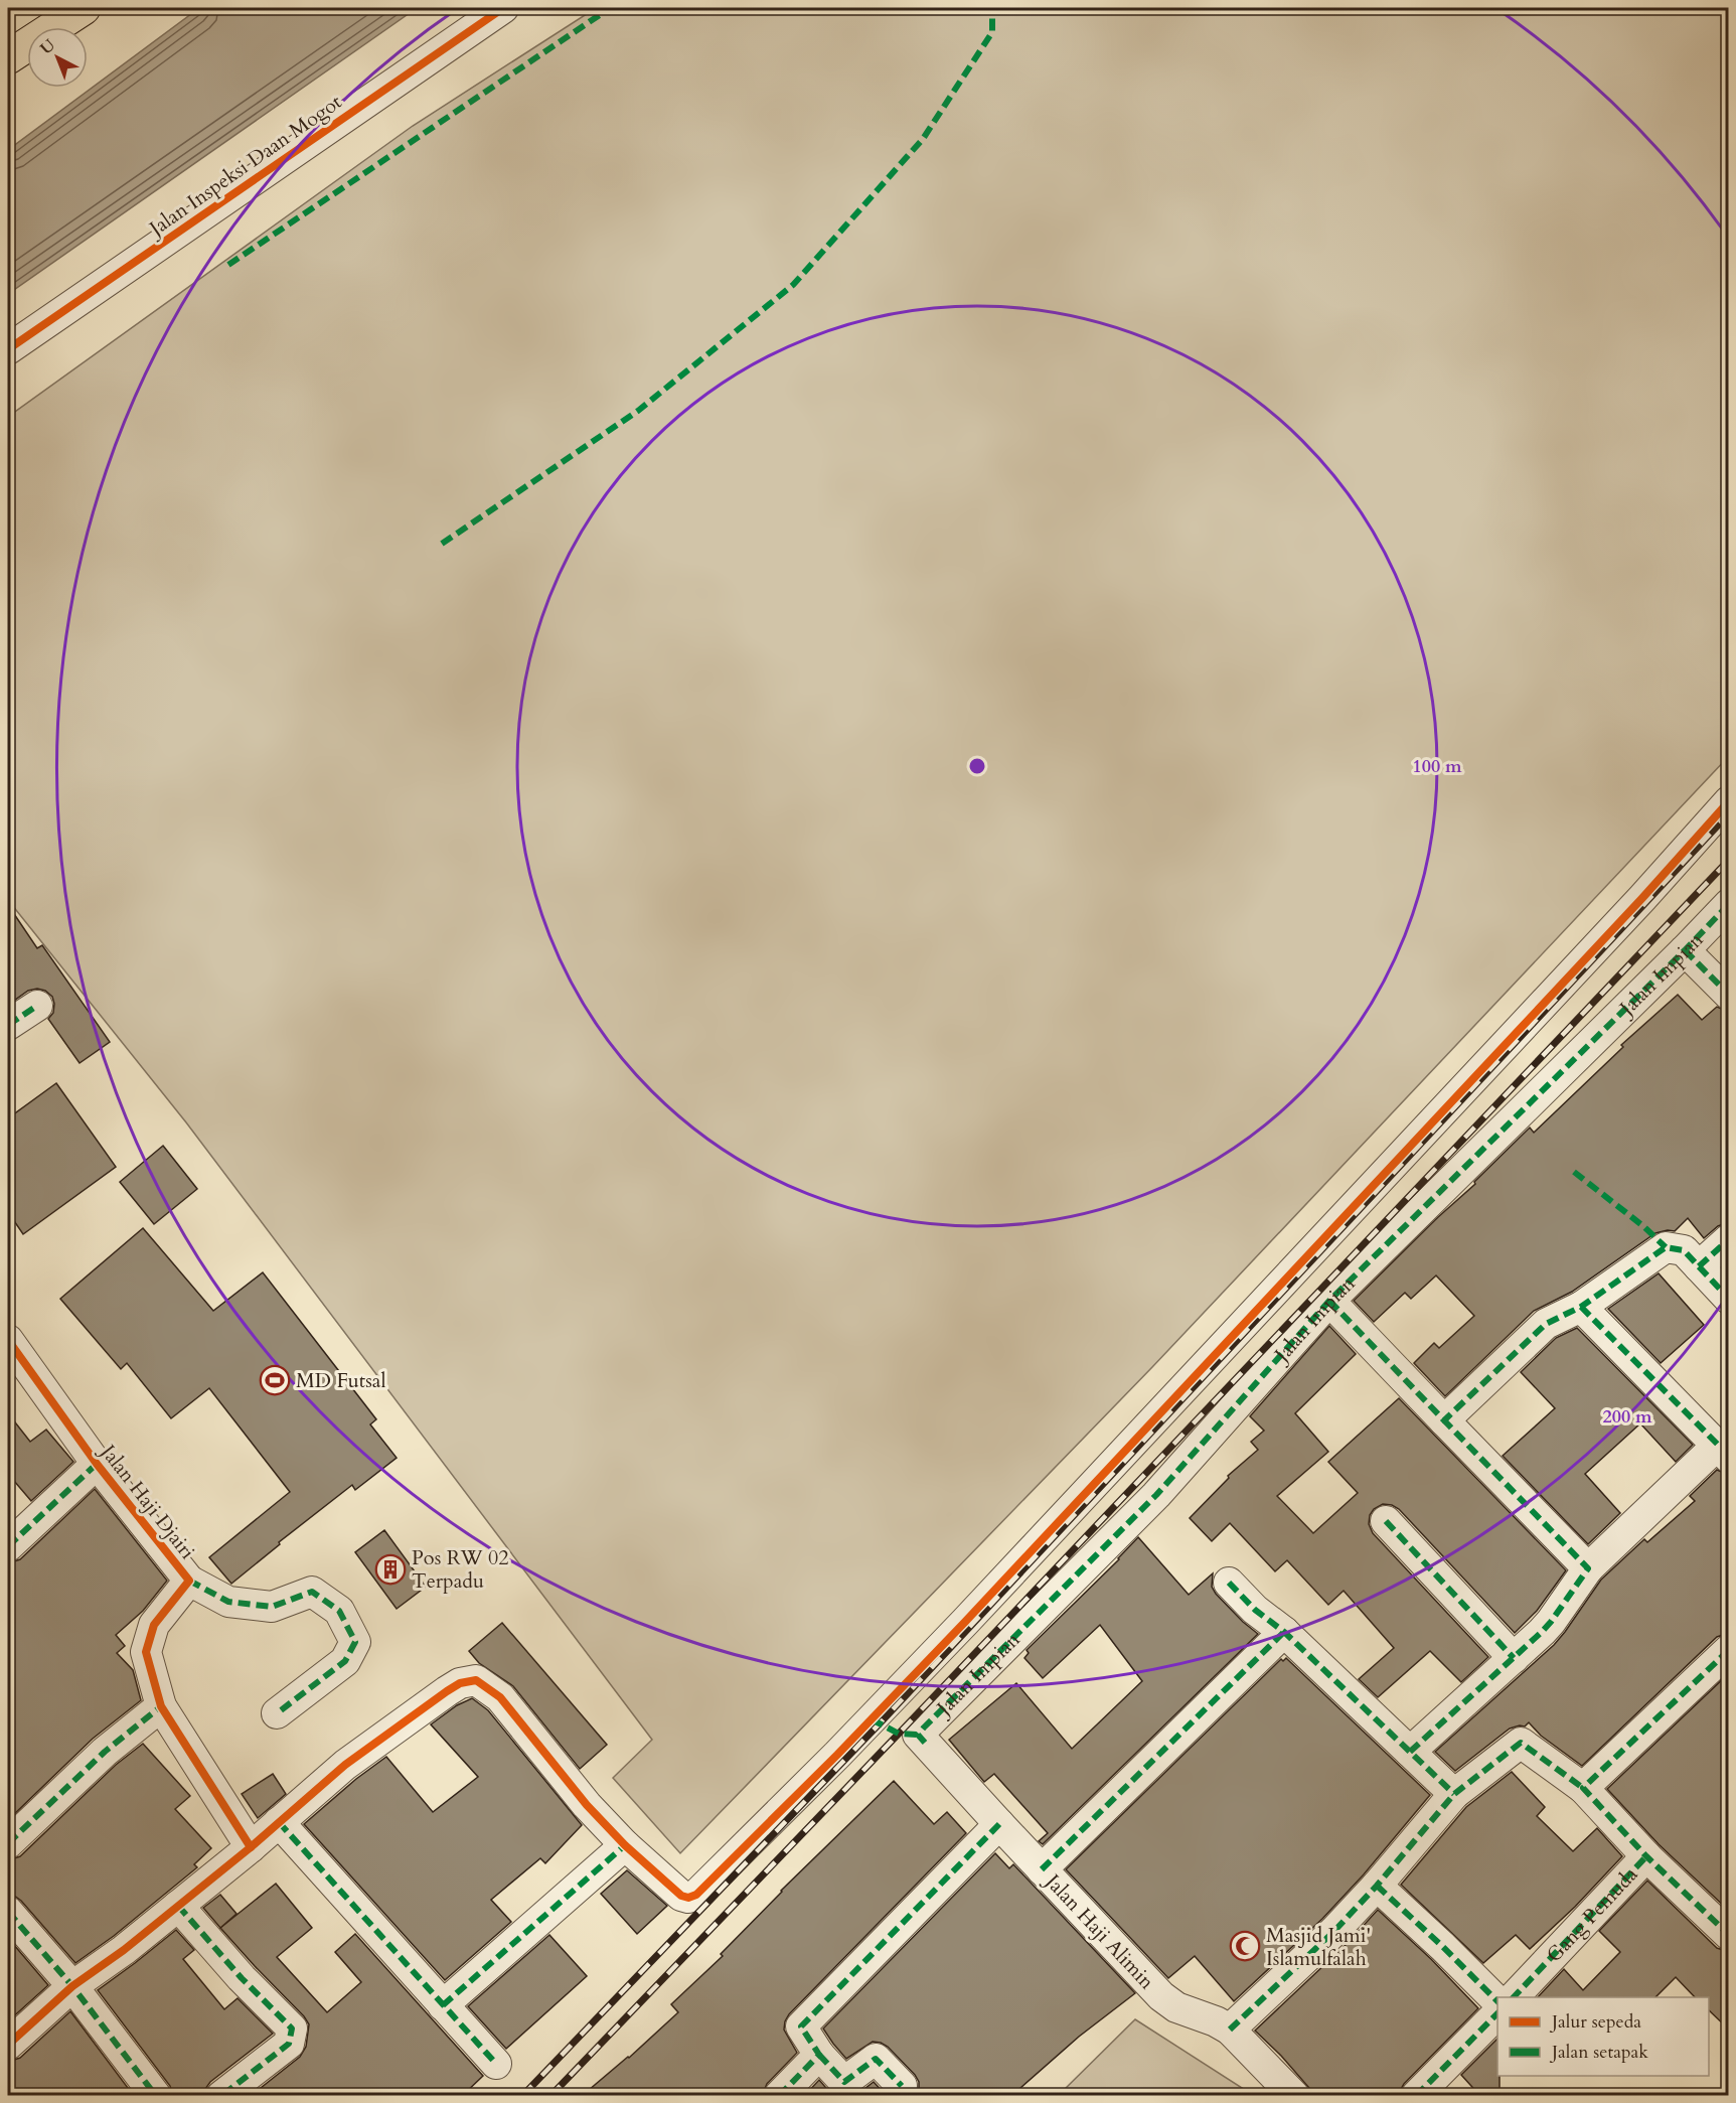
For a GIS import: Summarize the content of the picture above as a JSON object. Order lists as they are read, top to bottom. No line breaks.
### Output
{"streets":{"street":["Jalan Inspeksi Daan Mogot","Jalan Impian","Jalan Haji Djairi","Gang Pemuda","Jalan Haji Alimin"]},"crossings":[["Jalan Impian","Jalan Haji Alimin"]],"places":{"sports":["MD Futsal"],"building":["Pos RW 02 Terpadu"],"mosque":["Masjid Jami' Islamulfalah"]},"legend":["Jalur sepeda","Jalan setapak"],"north":"top left","rings":["100 m","200 m"]}
